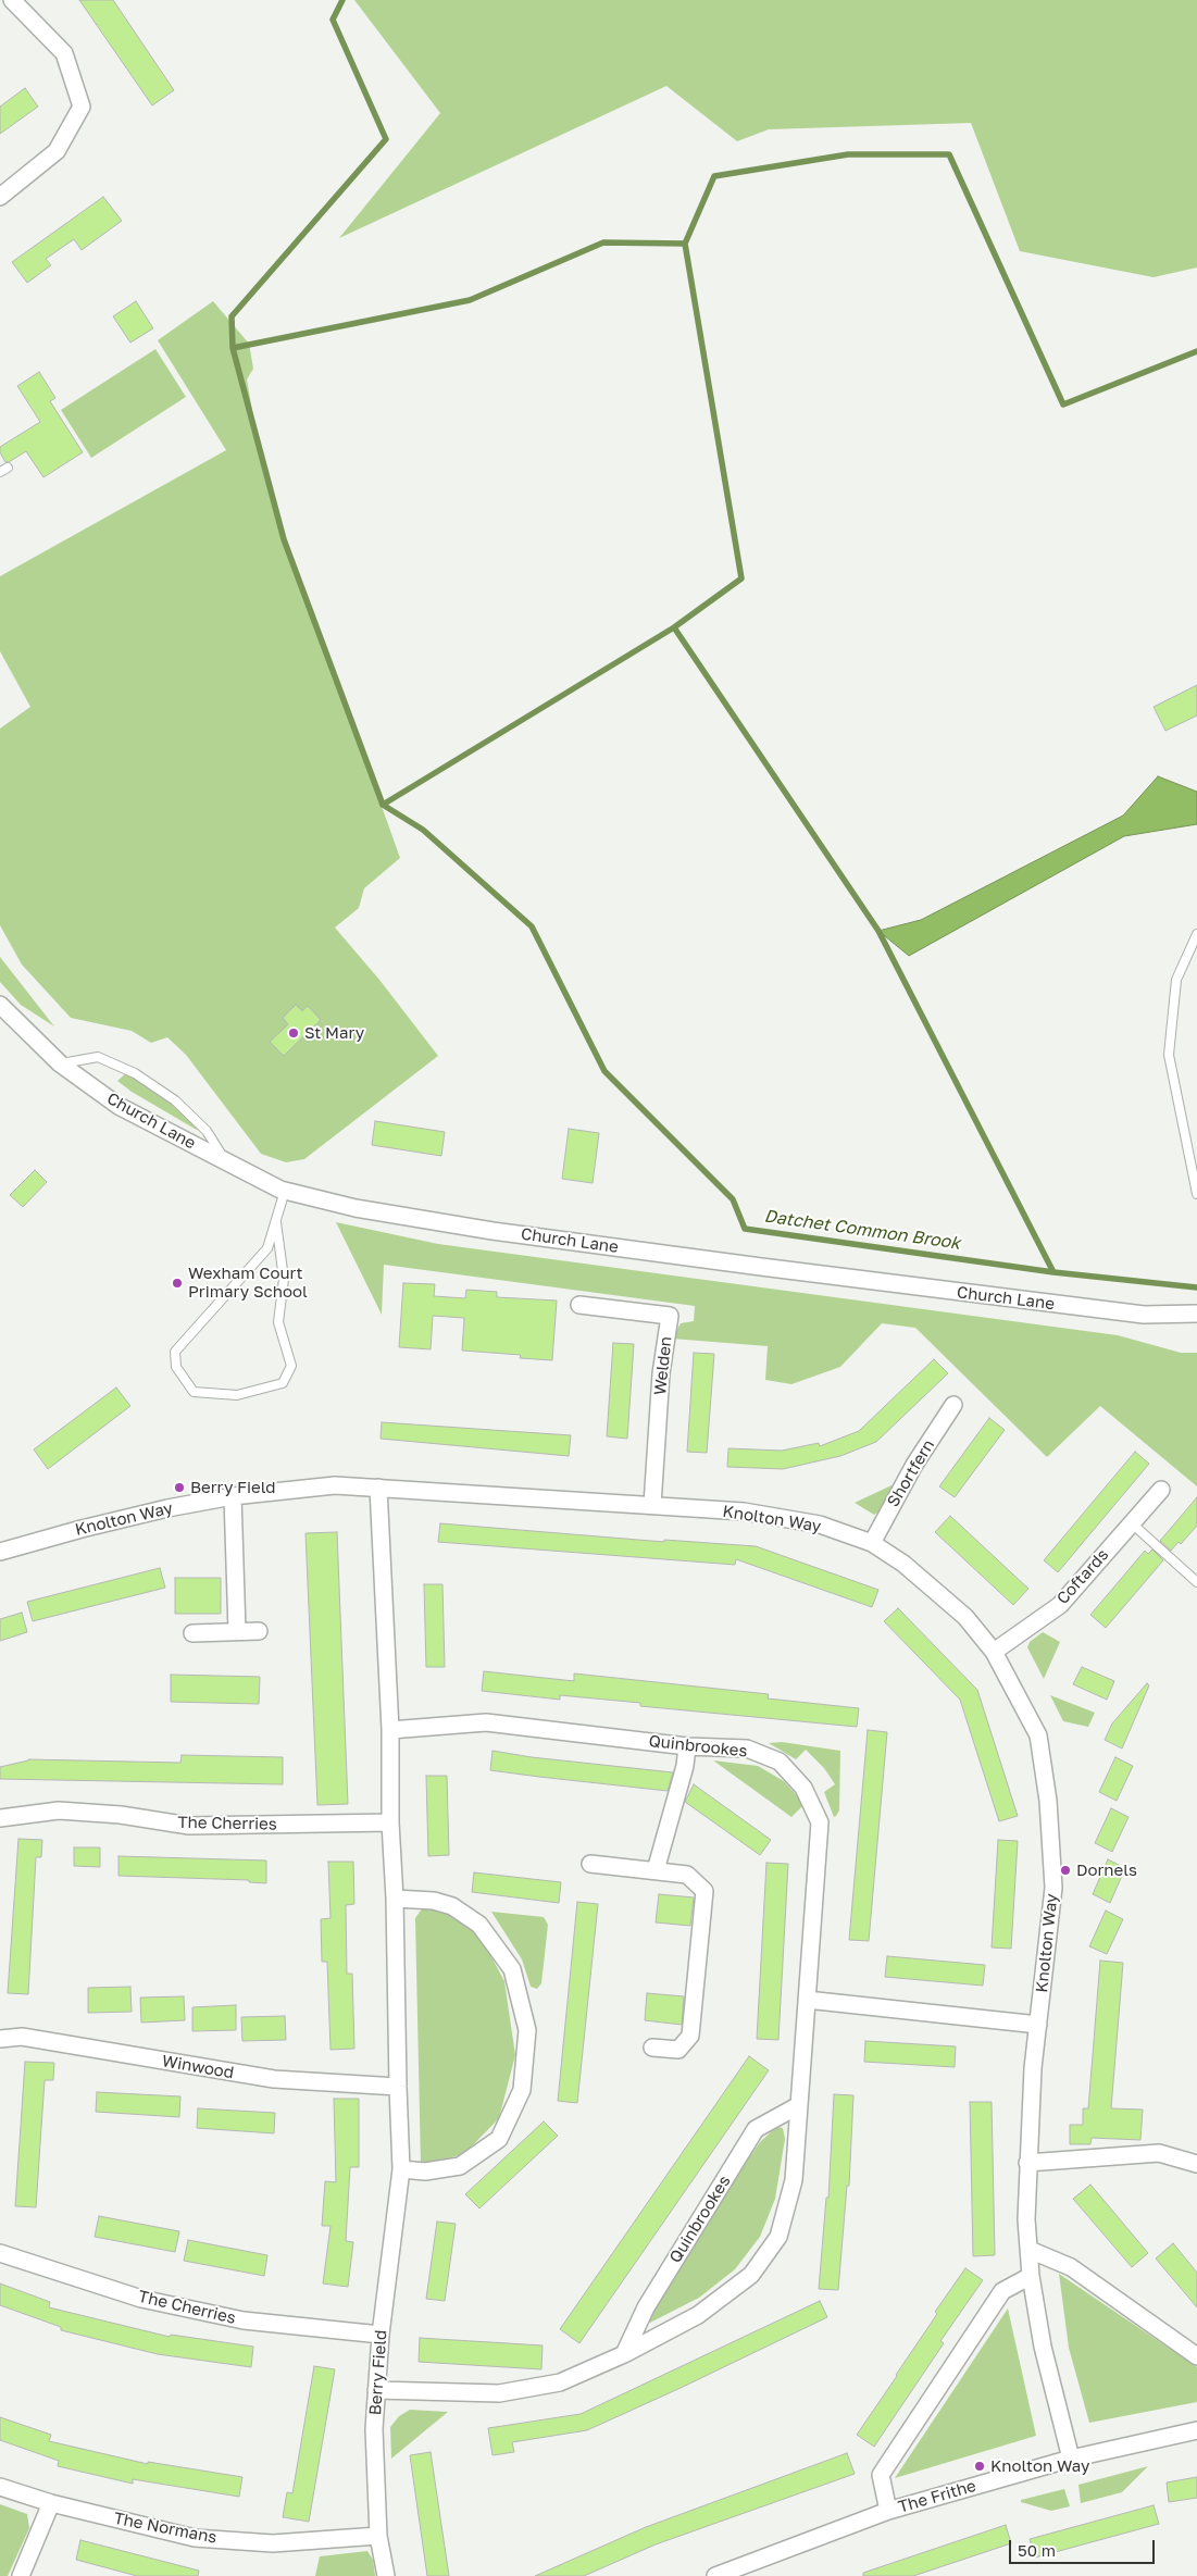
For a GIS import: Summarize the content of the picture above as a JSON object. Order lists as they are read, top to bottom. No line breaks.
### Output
{"streets":{"street":["Church Lane","Welden","Shortfern","Knolton Way","Coftards","Quinbrookes","The Cherries","Winwood","Berry Field","The Frithe","The Normans"]},"crossings":[["Welden","Knolton Way"],["Shortfern","Knolton Way"],["Knolton Way","Coftards"],["Knolton Way","Berry Field"],["Knolton Way","The Frithe"],["Quinbrookes","Berry Field"],["The Cherries","Berry Field"],["Winwood","Berry Field"],["Berry Field","The Normans"]],"water":["Datchet Common Brook"],"places":["St Mary","Wexham Court Primary School","Berry Field","Dornels","Knolton Way"],"scale_bar":"50 m"}
